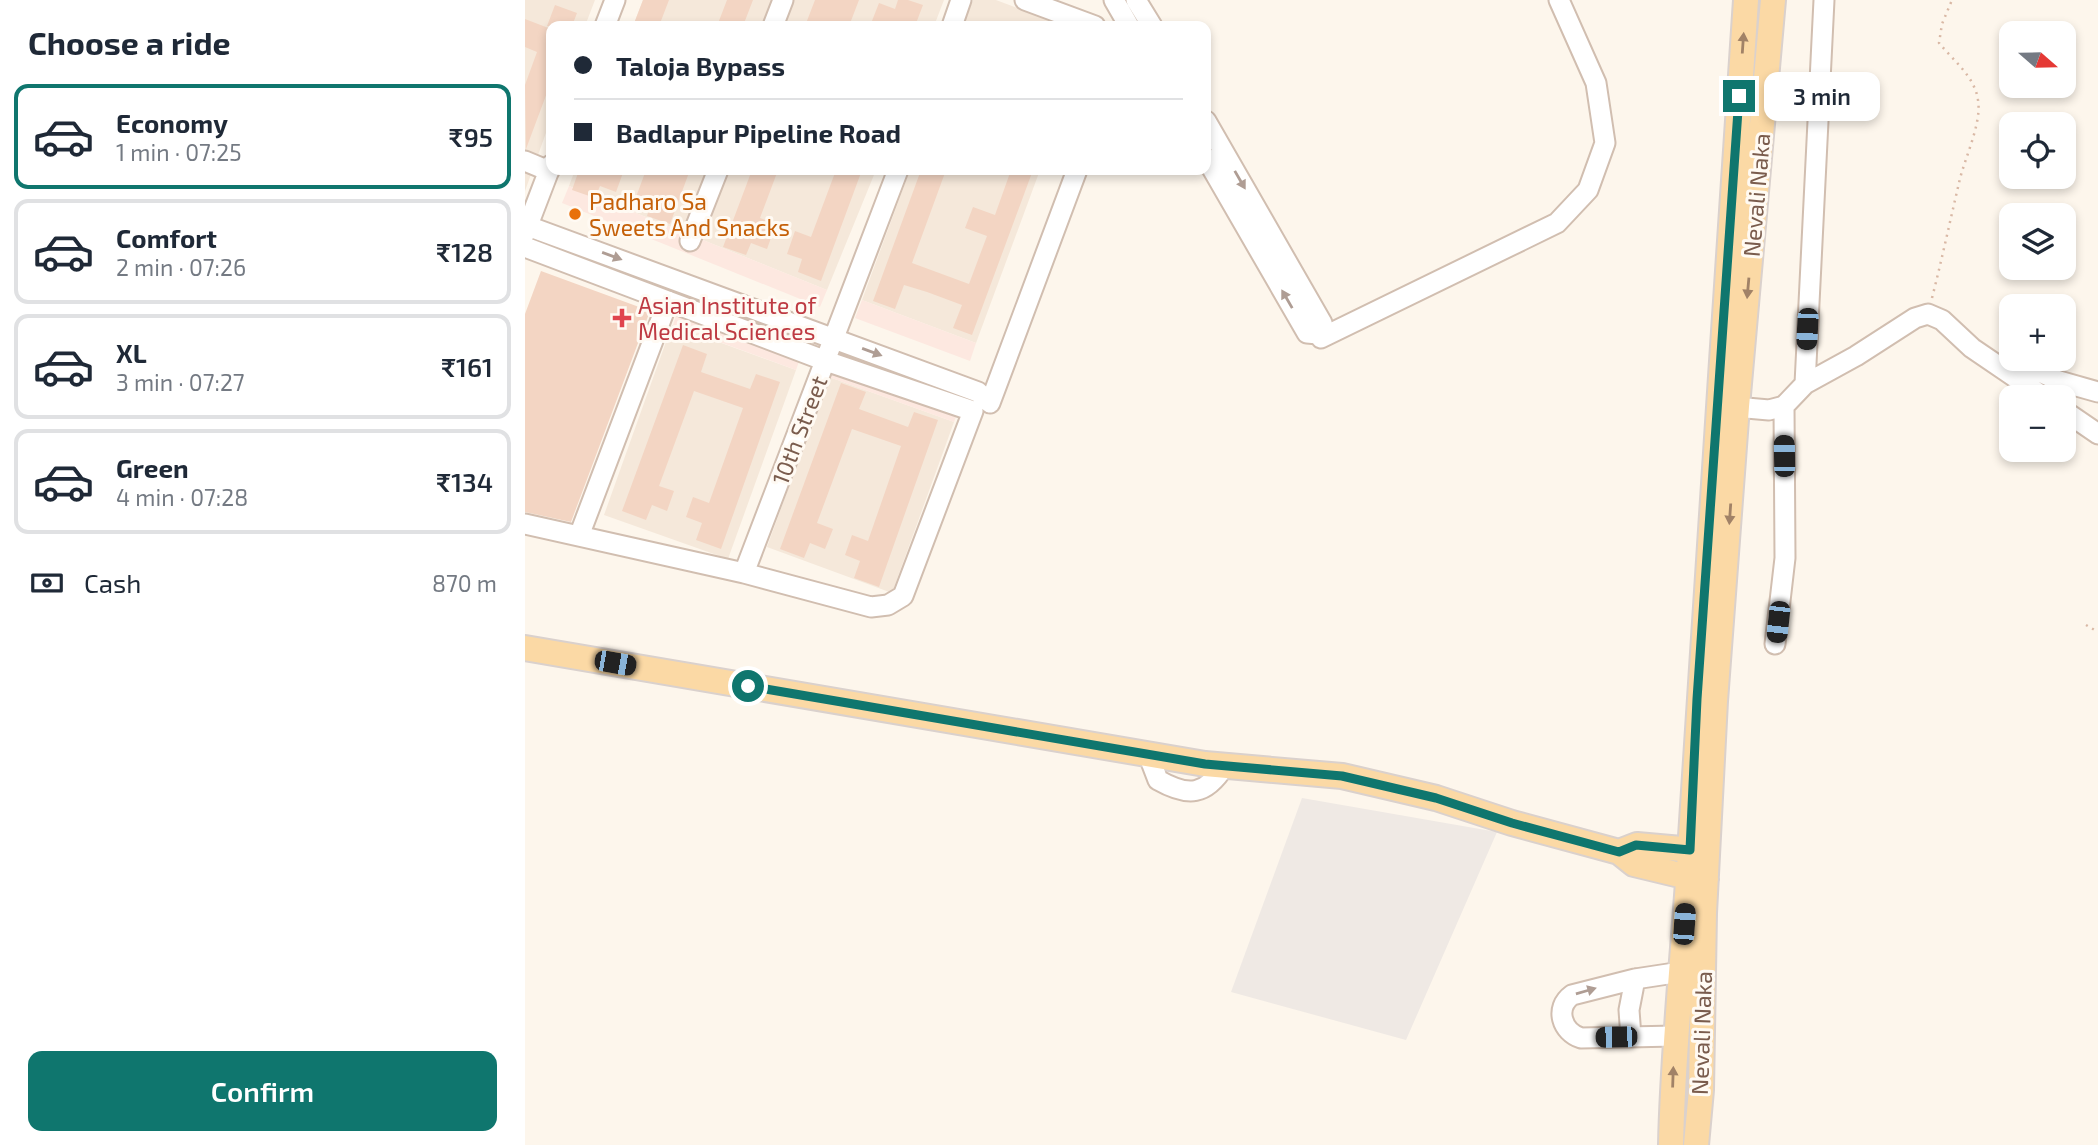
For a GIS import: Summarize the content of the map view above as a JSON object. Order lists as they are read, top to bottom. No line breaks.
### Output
{"streets":{"main road":["Nevali Naka"],"street":["10th Street"]},"places":{"other":["Padharo Sa Sweets And Snacks"],"health":["Asian Institute of Medical Sciences"]},"north":"right","page":{"heading":"Choose a ride","map_buttons":["+","−"],"banner":["Taloja Bypass","Badlapur Pipeline Road"],"bubble":"3 min","list":[{"name":"Economy","note":"1 min · 07:25","value":"₹95"},{"name":"Comfort","note":"2 min · 07:26","value":"₹128"},{"name":"XL","note":"3 min · 07:27","value":"₹161"},{"name":"Green","note":"4 min · 07:28","value":"₹134"}],"pay":["Cash","870 m"],"buttons":"Confirm"}}
